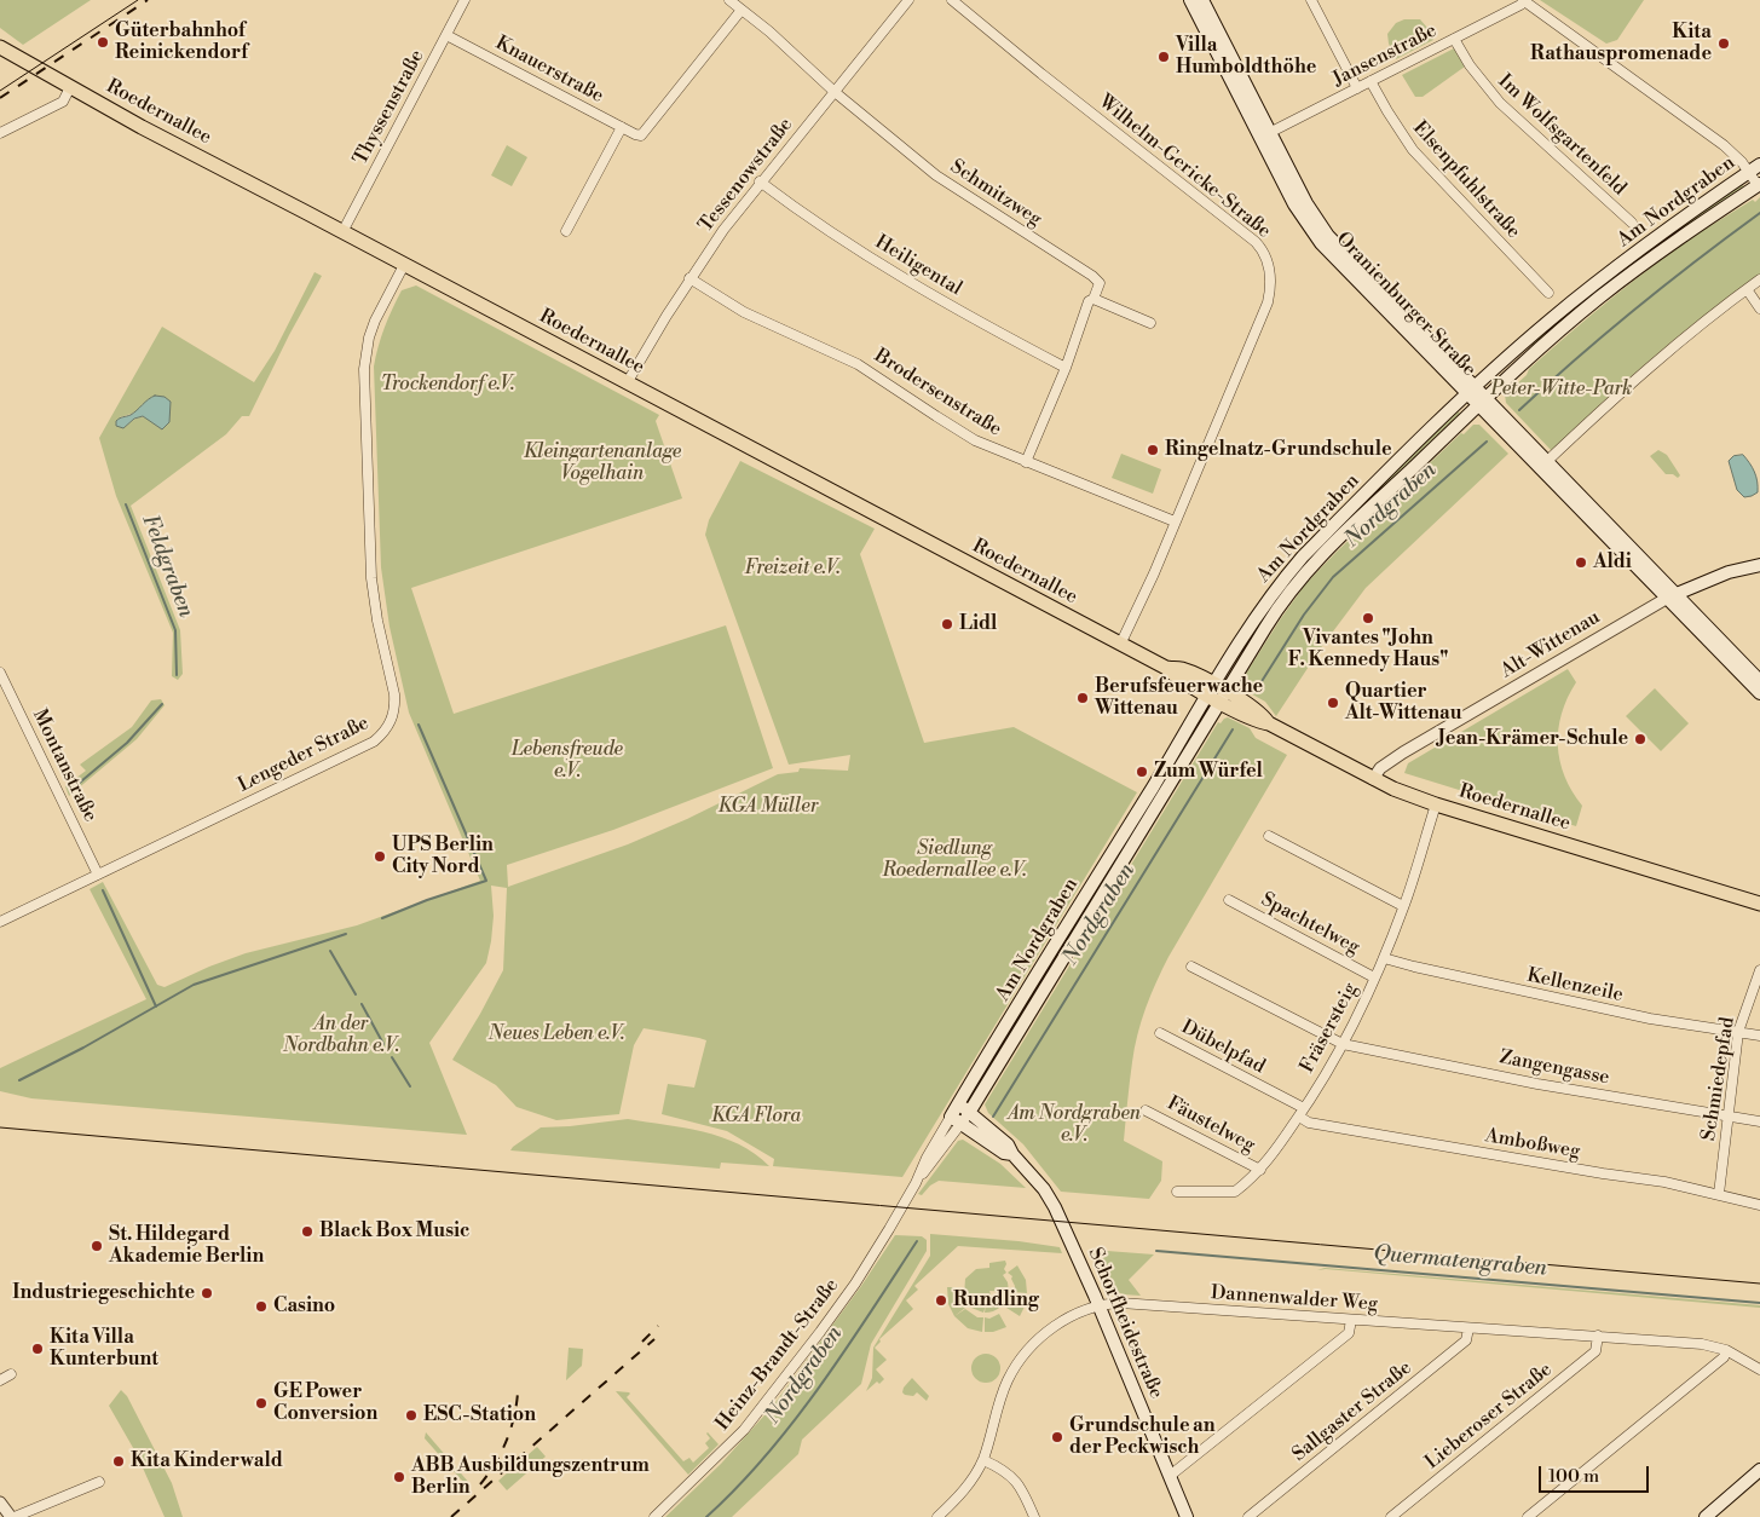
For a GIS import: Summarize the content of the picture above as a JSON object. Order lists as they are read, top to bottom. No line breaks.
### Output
{"streets":{"main road":["Roedernallee","Am Nordgraben","Oranienburger Straße","Alt-Wittenau","Schorfheidestraße"],"street":["Jansenstraße","Knauerstraße","Thyssenstraße","Im Wolfsgartenfeld","Wilhelm-Gericke-Straße","Tessenowstraße","Elsenpfuhlstraße","Schmitzweg","Heiligental","Brodersenstraße","Lengeder Straße","Montanstraße","Spachtelweg","Kellenzeile","Fräsersteig","Dübelpfad","Zangengasse","Schmiedepfad","Fäustelweg","Amboßweg","Dannenwalder Weg","Heinz-Brandt-Straße","Sallgaster Straße","Lieberoser Straße"]},"crossings":[["Jansenstraße","Im Wolfsgartenfeld"],["Jansenstraße","Elsenpfuhlstraße"],["Jansenstraße","Oranienburger Straße"],["Knauerstraße","Thyssenstraße"],["Knauerstraße","Schmitzweg"],["Thyssenstraße","Roedernallee"],["Roedernallee","Wilhelm-Gericke-Straße"],["Roedernallee","Tessenowstraße"],["Roedernallee","Am Nordgraben"],["Roedernallee","Alt-Wittenau"],["Roedernallee","Lengeder Straße"],["Roedernallee","Fräsersteig"],["Wilhelm-Gericke-Straße","Brodersenstraße"],["Tessenowstraße","Schmitzweg"],["Tessenowstraße","Heiligental"],["Tessenowstraße","Brodersenstraße"],["Am Nordgraben","Oranienburger Straße"],["Am Nordgraben","Schorfheidestraße"],["Am Nordgraben","Heinz-Brandt-Straße"],["Oranienburger Straße","Alt-Wittenau"],["Lengeder Straße","Montanstraße"],["Spachtelweg","Fräsersteig"],["Kellenzeile","Fräsersteig"],["Kellenzeile","Schmiedepfad"],["Fräsersteig","Dübelpfad"],["Fräsersteig","Zangengasse"],["Fräsersteig","Fäustelweg"],["Fräsersteig","Amboßweg"],["Dübelpfad","Amboßweg"],["Zangengasse","Schmiedepfad"],["Schmiedepfad","Amboßweg"],["Dannenwalder Weg","Schorfheidestraße"],["Dannenwalder Weg","Sallgaster Straße"],["Dannenwalder Weg","Lieberoser Straße"]],"water":["Nordgraben","Feldgraben","Quermatengraben"],"parks":["Trockendorf e.V.","Peter-Witte-Park","Kleingartenanlage Vogelhain","Freizeit e.V.","Lebensfreude e.V.","KGA Müller","Siedlung Roedernallee e.V.","An der Nordbahn e.V.","Neues Leben e.V.","Am Nordgraben e.V.","KGA Flora"],"places":["Güterbahnhof Reinickendorf","Kita Rathauspromenade","Villa Humboldthöhe","Ringelnatz-Grundschule","Aldi","Vivantes \"John F. Kennedy Haus\"","Lidl","Berufsfeuerwache Wittenau","Quartier Alt-Wittenau","Jean-Krämer-Schule","Zum Würfel","UPS Berlin City Nord","Black Box Music","St. Hildegard Akademie Berlin","Industriegeschichte","Rundling","Casino","Kita Villa Kunterbunt","GE Power Conversion","ESC-Station","Grundschule an der Peckwisch","Kita Kinderwald","ABB Ausbildungszentrum Berlin"],"scale_bar":"100 m"}
